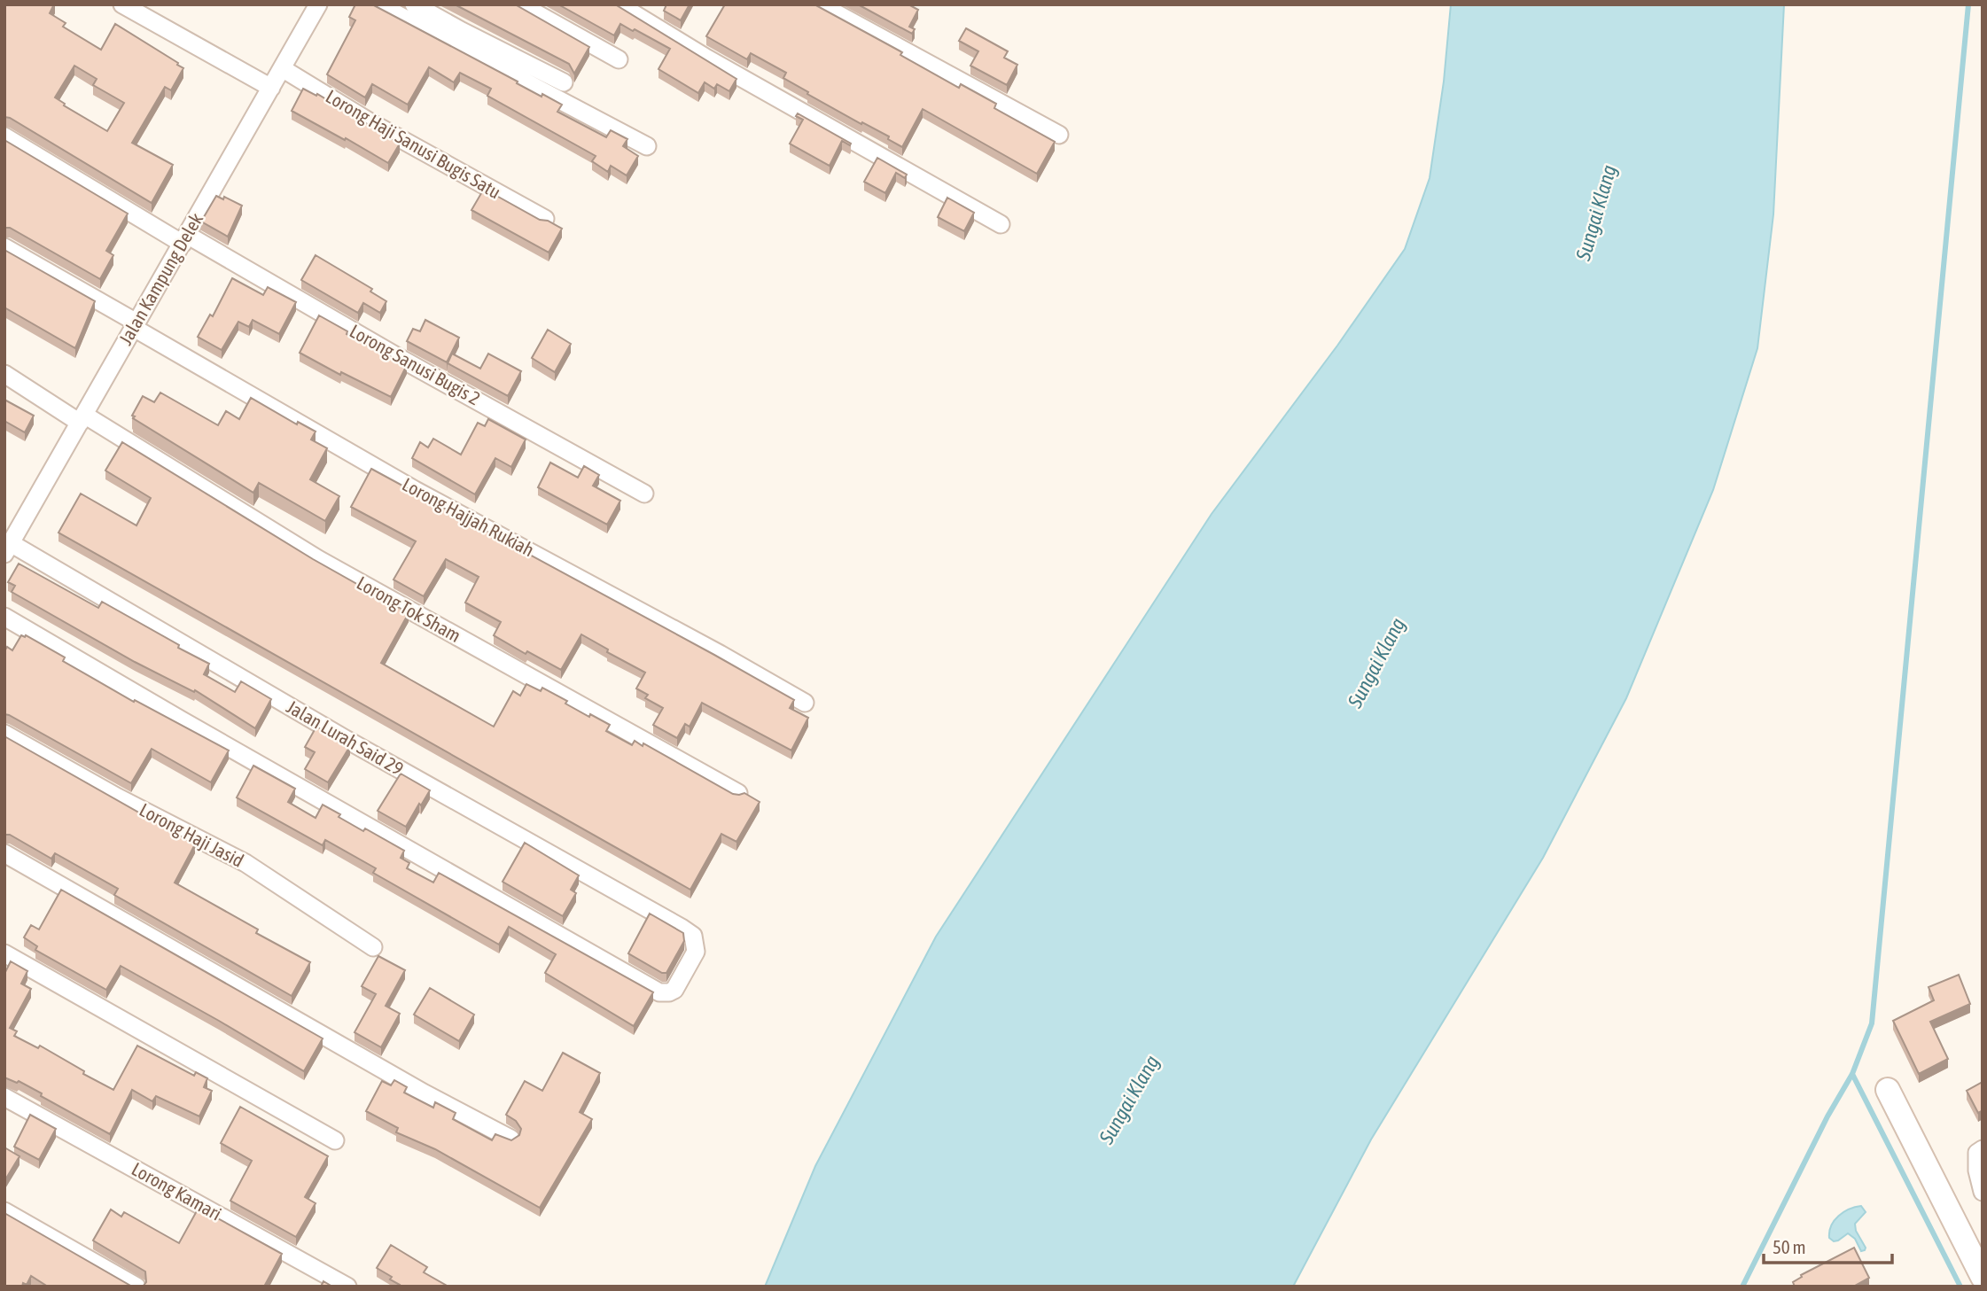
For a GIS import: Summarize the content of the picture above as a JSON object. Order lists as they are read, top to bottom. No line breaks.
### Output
{"streets":{"street":["Lorong Haji Sanusi Bugis Satu","Jalan Kampung Delek","Lorong Sanusi Bugis 2","Lorong Hajjah Rukiah","Lorong Tok Sham","Jalan Lurah Said 29","Lorong Haji Jasid","Lorong Kamari"]},"crossings":[["Lorong Haji Sanusi Bugis Satu","Jalan Kampung Delek"],["Jalan Kampung Delek","Lorong Sanusi Bugis 2"],["Jalan Kampung Delek","Lorong Hajjah Rukiah"],["Jalan Kampung Delek","Lorong Tok Sham"],["Jalan Kampung Delek","Jalan Lurah Said 29"]],"water":["Sungai Klang"],"scale_bar":"50 m"}
